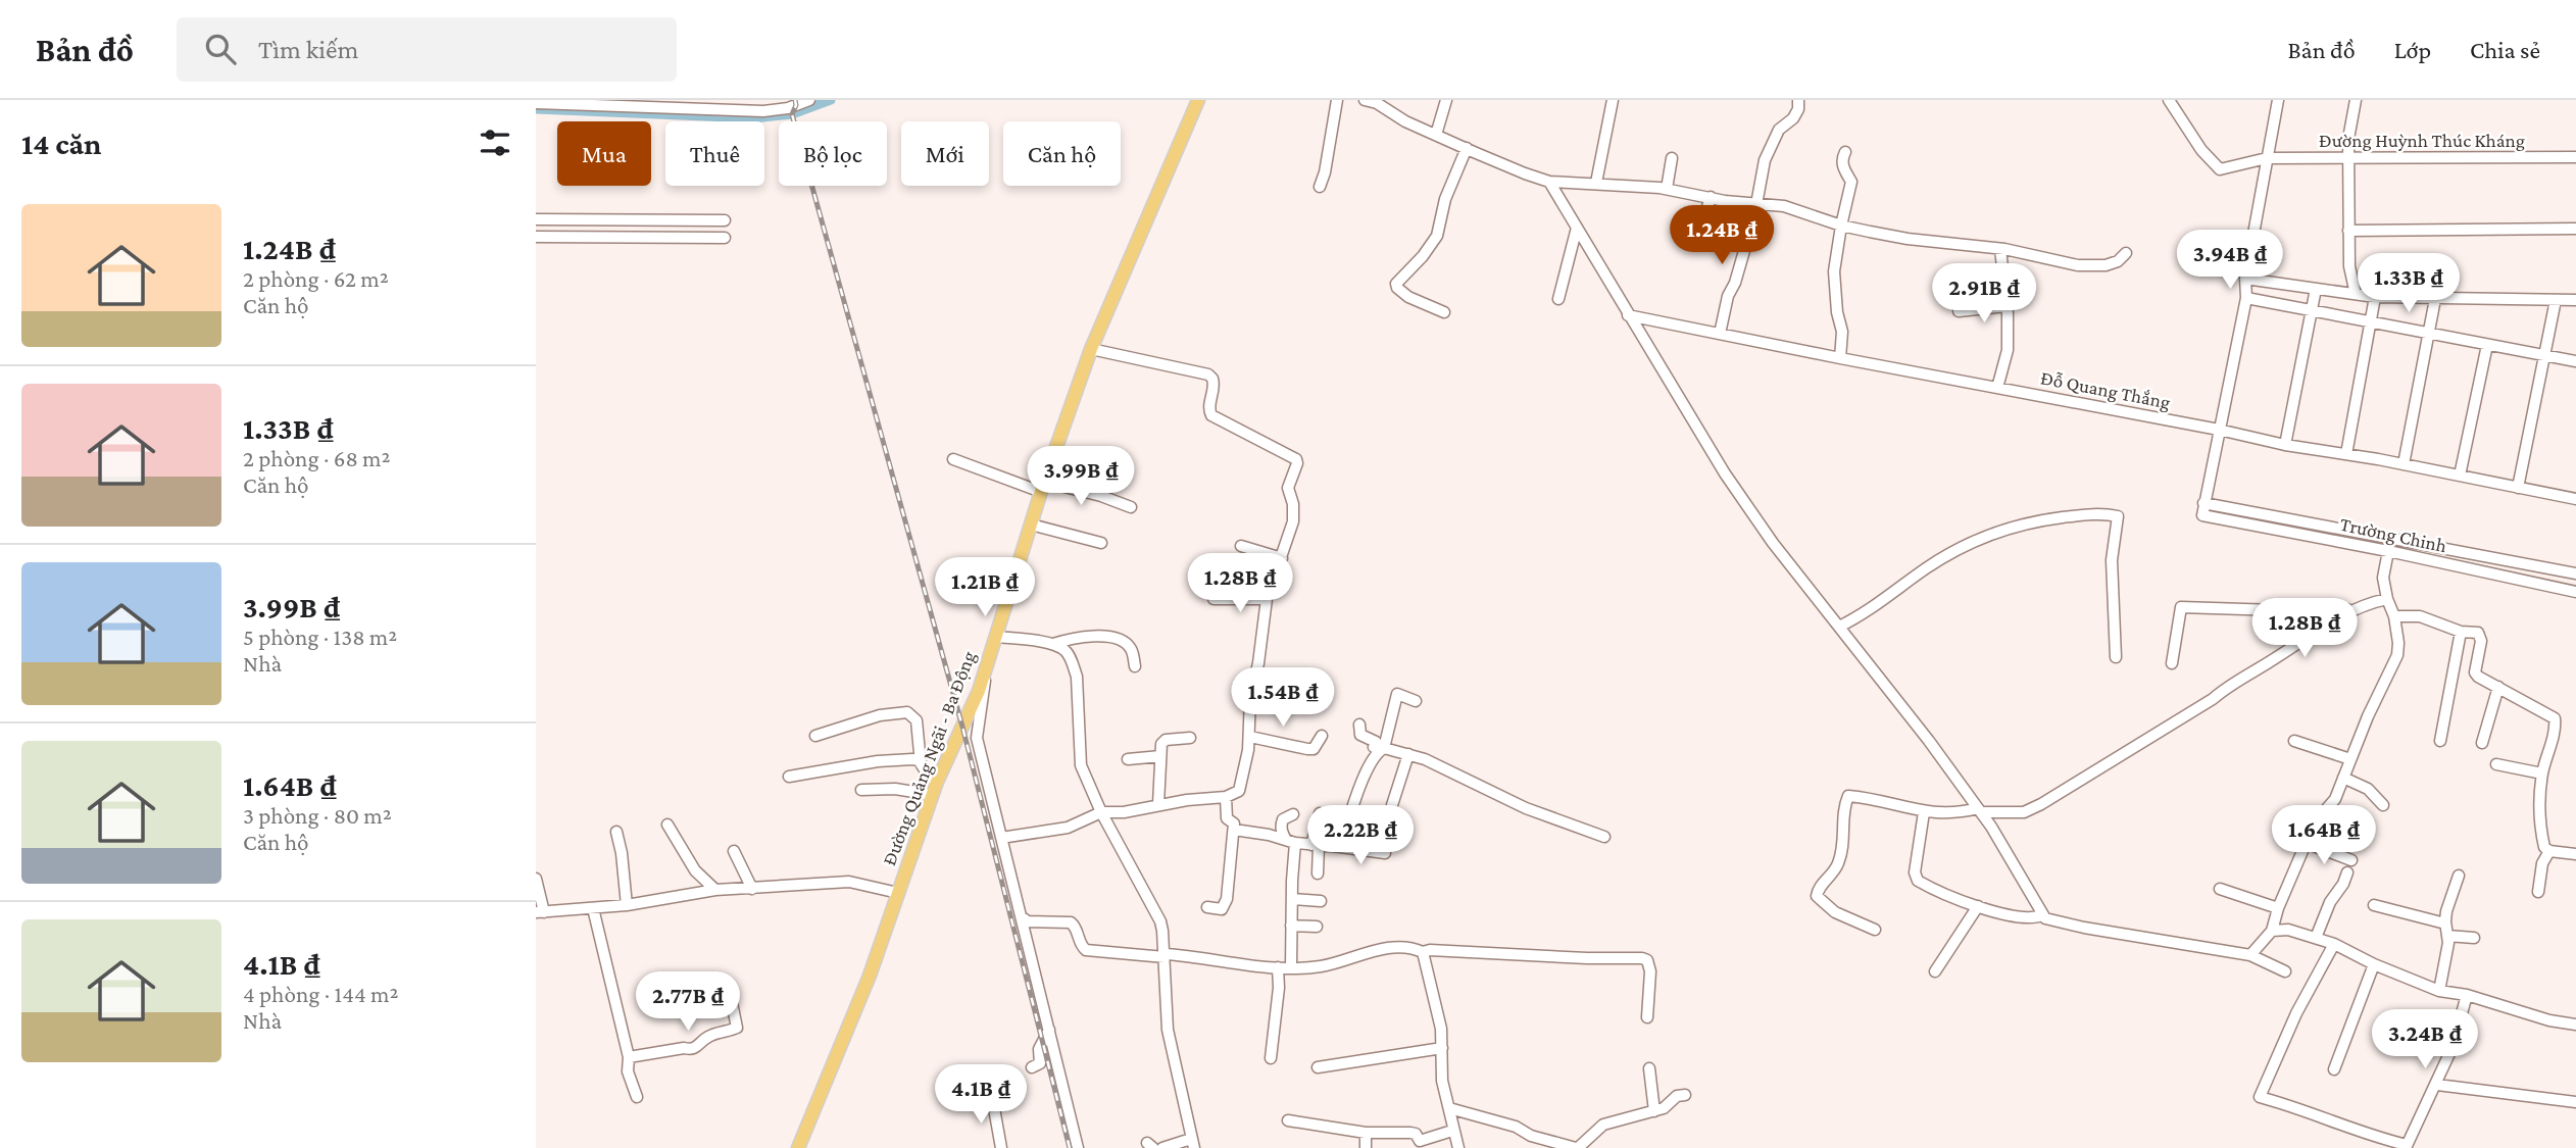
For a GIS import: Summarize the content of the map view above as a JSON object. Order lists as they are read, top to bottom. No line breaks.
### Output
{"streets":{"main road":["Đường Quảng Ngãi - Ba Động"],"street":["Đường Huỳnh Thúc Kháng","Đỗ Quang Thắng","Trường Chinh"]},"page":{"header":"Bản đồ","search":"Tìm kiếm","nav":["Bản đồ","Lớp","Chia sẻ"],"heading":"14 căn","chip":["Mua","Thuê","Bộ lọc","Mới","Căn hộ"],"list":[{"name":"1.24B ₫","note":"2 phòng · 62 m² · Căn hộ"},{"name":"1.33B ₫","note":"2 phòng · 68 m² · Căn hộ"},{"name":"3.99B ₫","note":"5 phòng · 138 m² · Nhà"},{"name":"1.64B ₫","note":"3 phòng · 80 m² · Căn hộ"},{"name":"4.1B ₫","note":"4 phòng · 144 m² · Nhà"}],"price":["1.24B ₫","3.94B ₫","1.33B ₫","2.91B ₫","3.99B ₫","1.28B ₫","1.21B ₫","1.28B ₫","1.54B ₫","2.22B ₫","1.64B ₫","2.77B ₫","3.24B ₫","4.1B ₫"]}}
